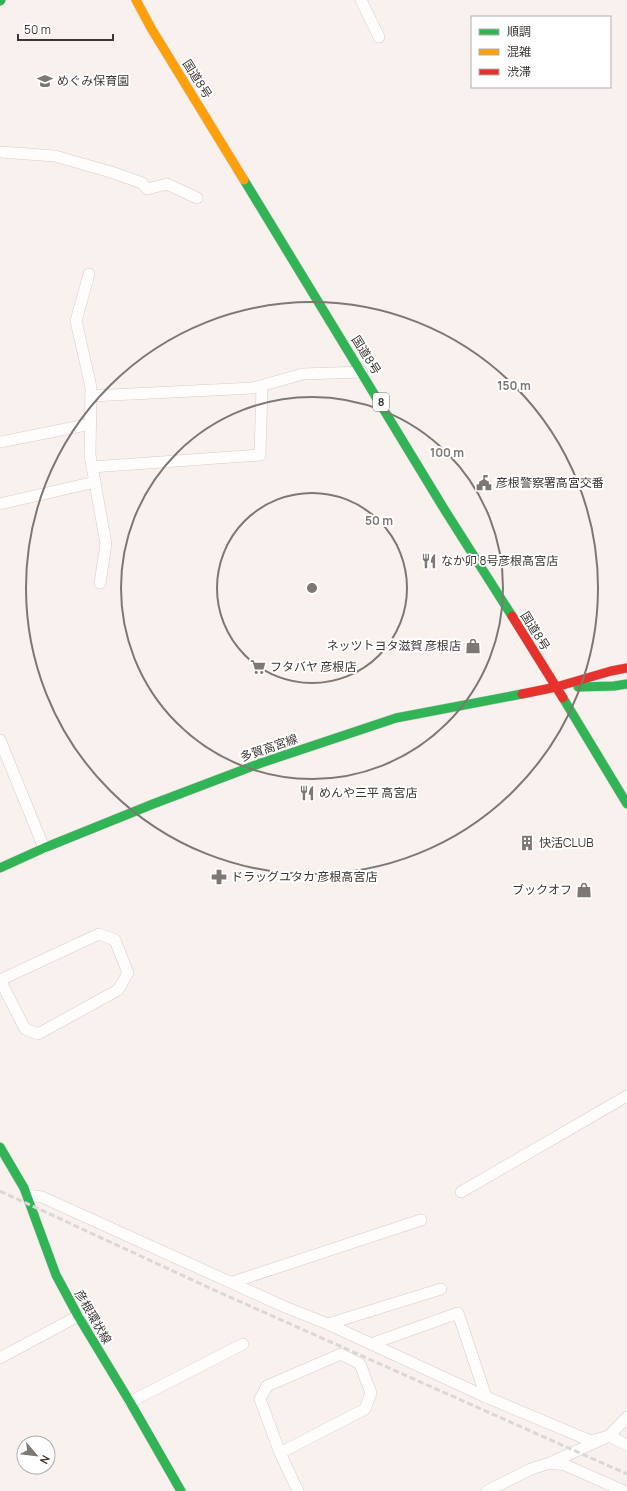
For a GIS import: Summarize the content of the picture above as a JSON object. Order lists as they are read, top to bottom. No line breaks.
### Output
{"streets":{"main road":["国道8号","8","多賀高宮線","彦根環状線"]},"crossings":[["国道8号","多賀高宮線"]],"places":{"school or university":["めぐみ保育園"],"public building":["彦根警察署高宮交番"],"restaurant":["なか卯 8号彦根高宮店","めんや三平 高宮店"],"shop":["ネッツトヨタ滋賀 彦根店","ブックオフ"],"supermarket":["フタバヤ 彦根店"],"building":["快活CLUB"],"pharmacy":["ドラッグユタカ 彦根高宮店"]},"legend":["順調","混雑","渋滞"],"scale_bar":"50 m","north":"bottom right","rings":["150 m","100 m","50 m"]}
